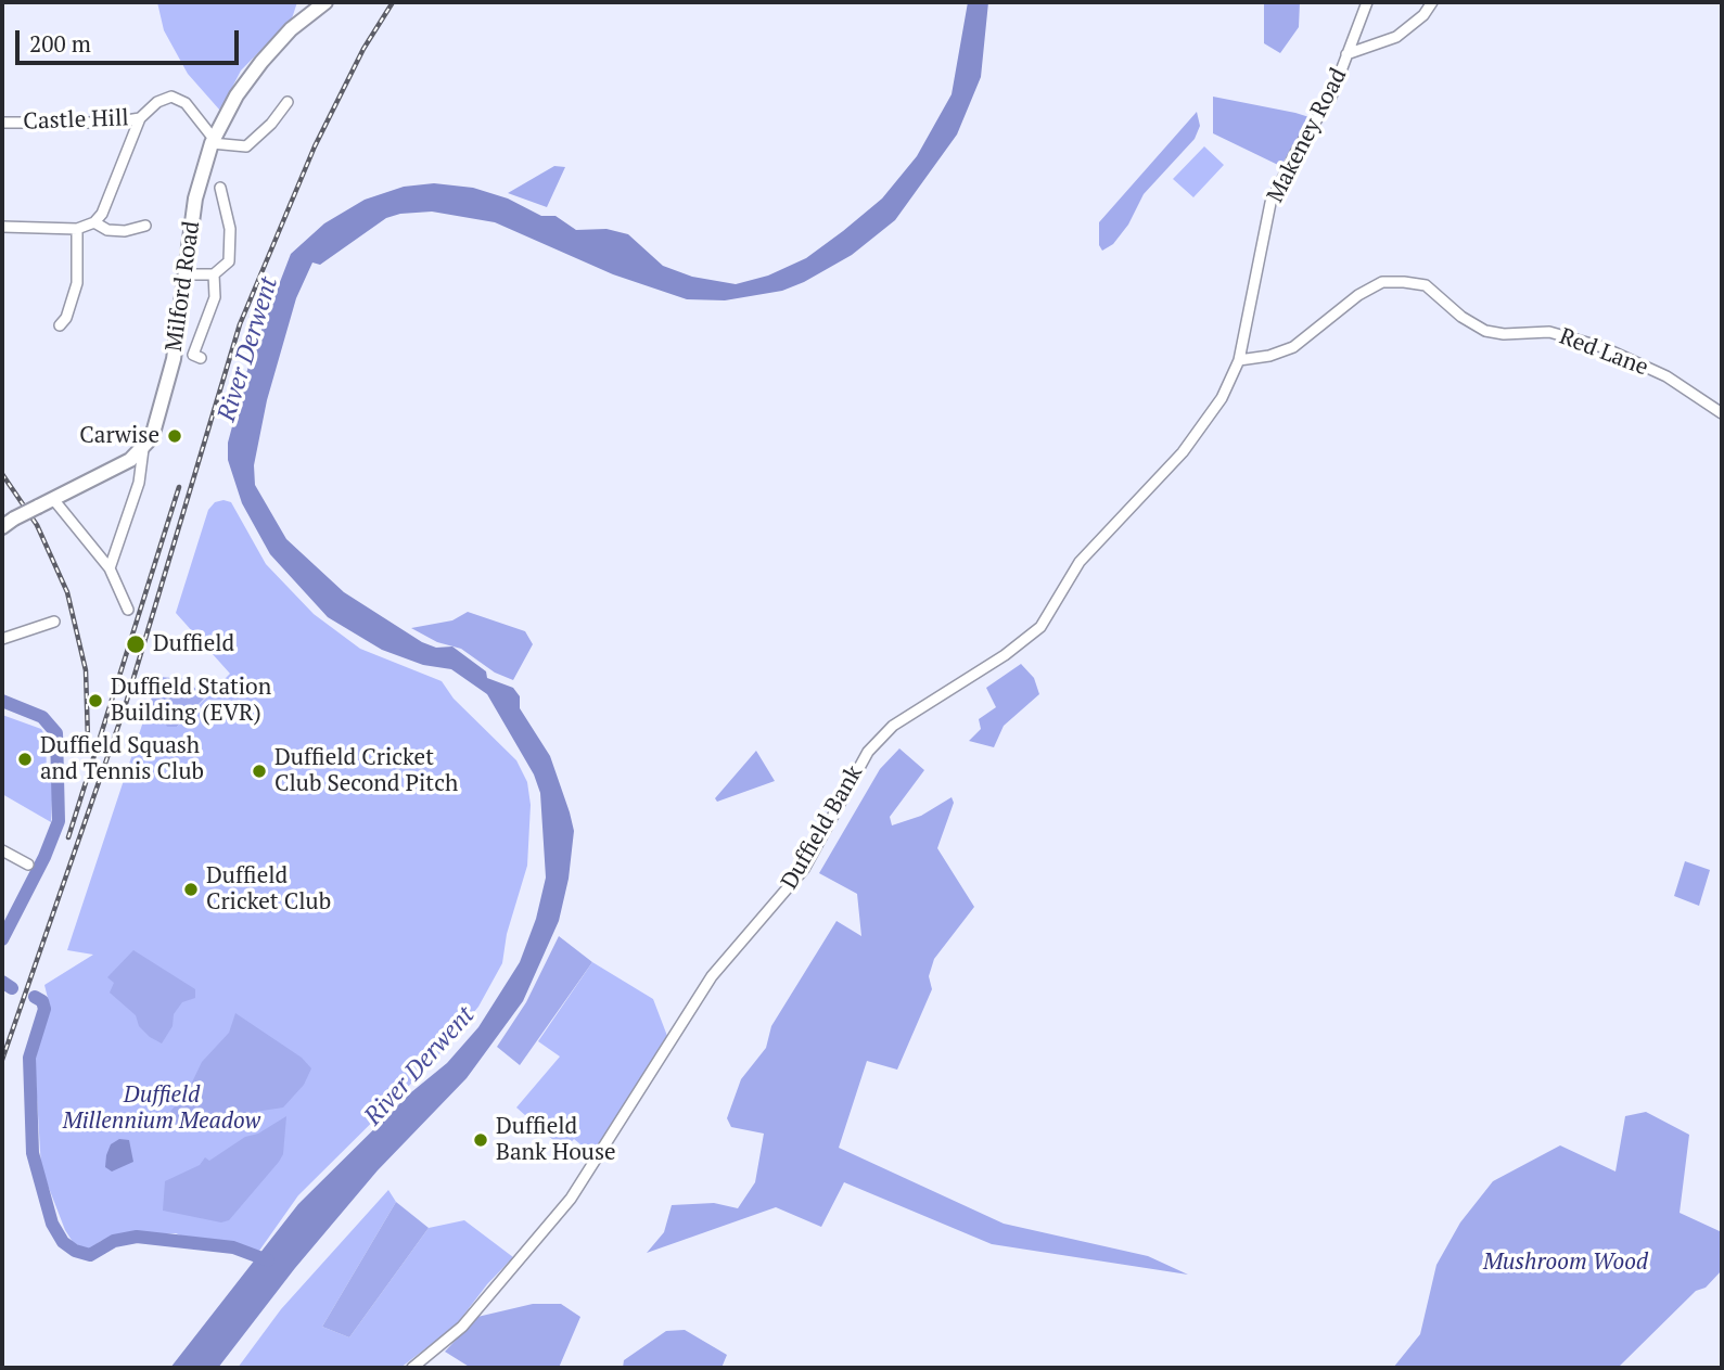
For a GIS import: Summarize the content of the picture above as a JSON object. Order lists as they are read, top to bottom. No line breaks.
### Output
{"streets":{"highway":["Milford Road"],"street":["Castle Hill","Makeney Road","Red Lane","Duffield Bank"]},"crossings":[["Castle Hill","Milford Road"],["Makeney Road","Red Lane"],["Makeney Road","Duffield Bank"],["Red Lane","Duffield Bank"]],"water":["River Derwent"],"parks":["Duffield Millennium Meadow","Mushroom Wood"],"places":["Carwise","Duffield","Duffield Station Building (EVR)","Duffield Squash and Tennis Club","Duffield Cricket Club Second Pitch","Duffield Cricket Club","Duffield Bank House"],"scale_bar":"200 m"}
